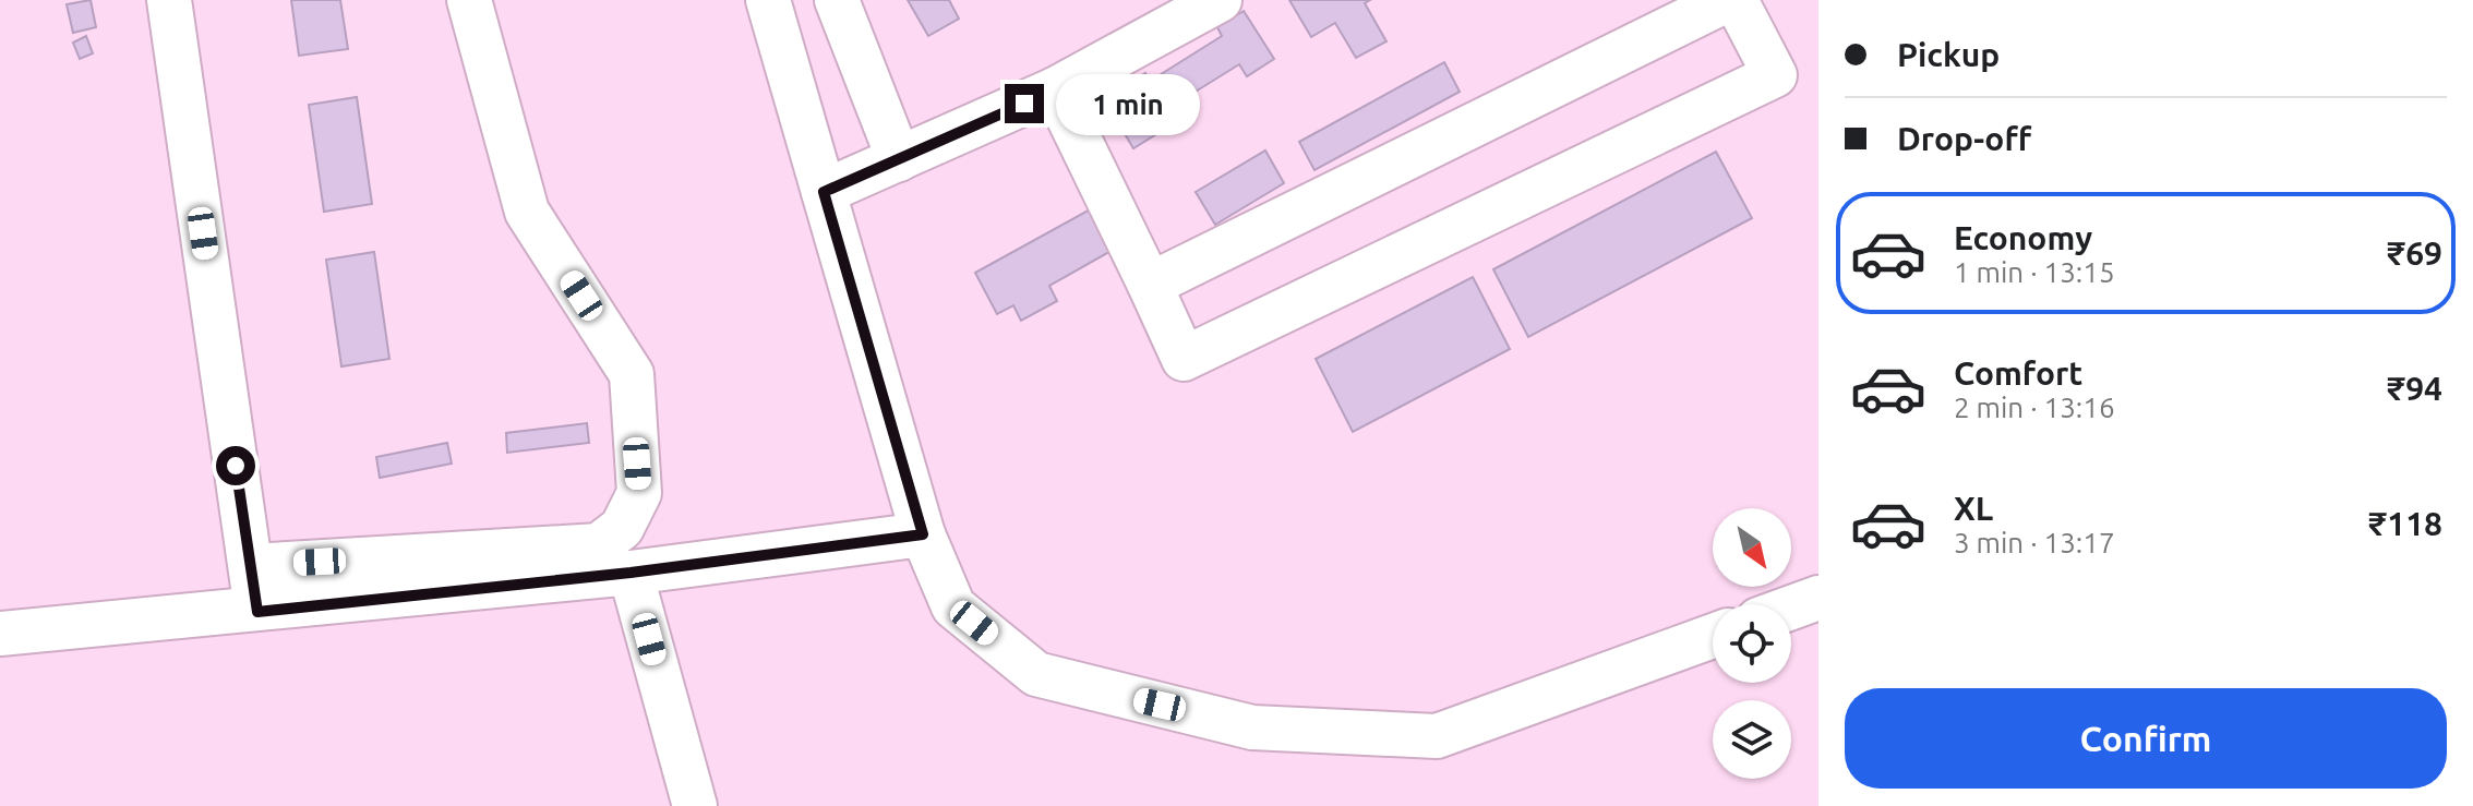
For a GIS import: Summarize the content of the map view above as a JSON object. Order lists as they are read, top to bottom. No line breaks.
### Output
{"north":"bottom right","page":{"banner":["Pickup","Drop-off"],"bubble":"1 min","list":[{"name":"Economy","note":"1 min · 13:15","value":"₹69"},{"name":"Comfort","note":"2 min · 13:16","value":"₹94"},{"name":"XL","note":"3 min · 13:17","value":"₹118"}],"buttons":"Confirm"}}
